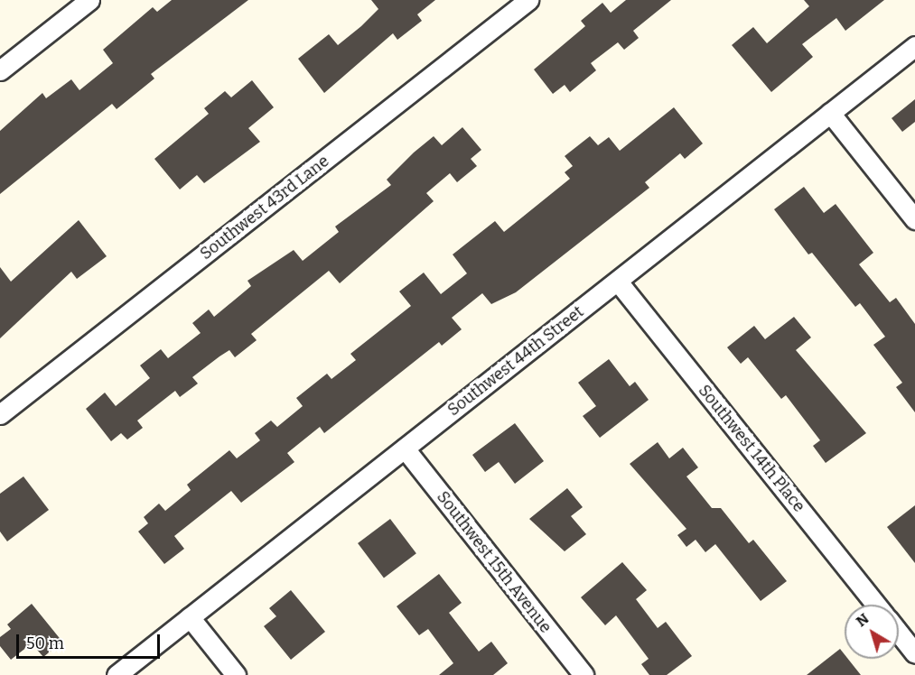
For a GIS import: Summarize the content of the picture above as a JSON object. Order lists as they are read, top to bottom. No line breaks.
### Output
{"streets":{"street":["Southwest 43rd Lane","Southwest 44th Street","Southwest 14th Place","Southwest 15th Avenue"]},"crossings":[["Southwest 44th Street","Southwest 14th Place"],["Southwest 44th Street","Southwest 15th Avenue"]],"scale_bar":"50 m","north":"top left"}
